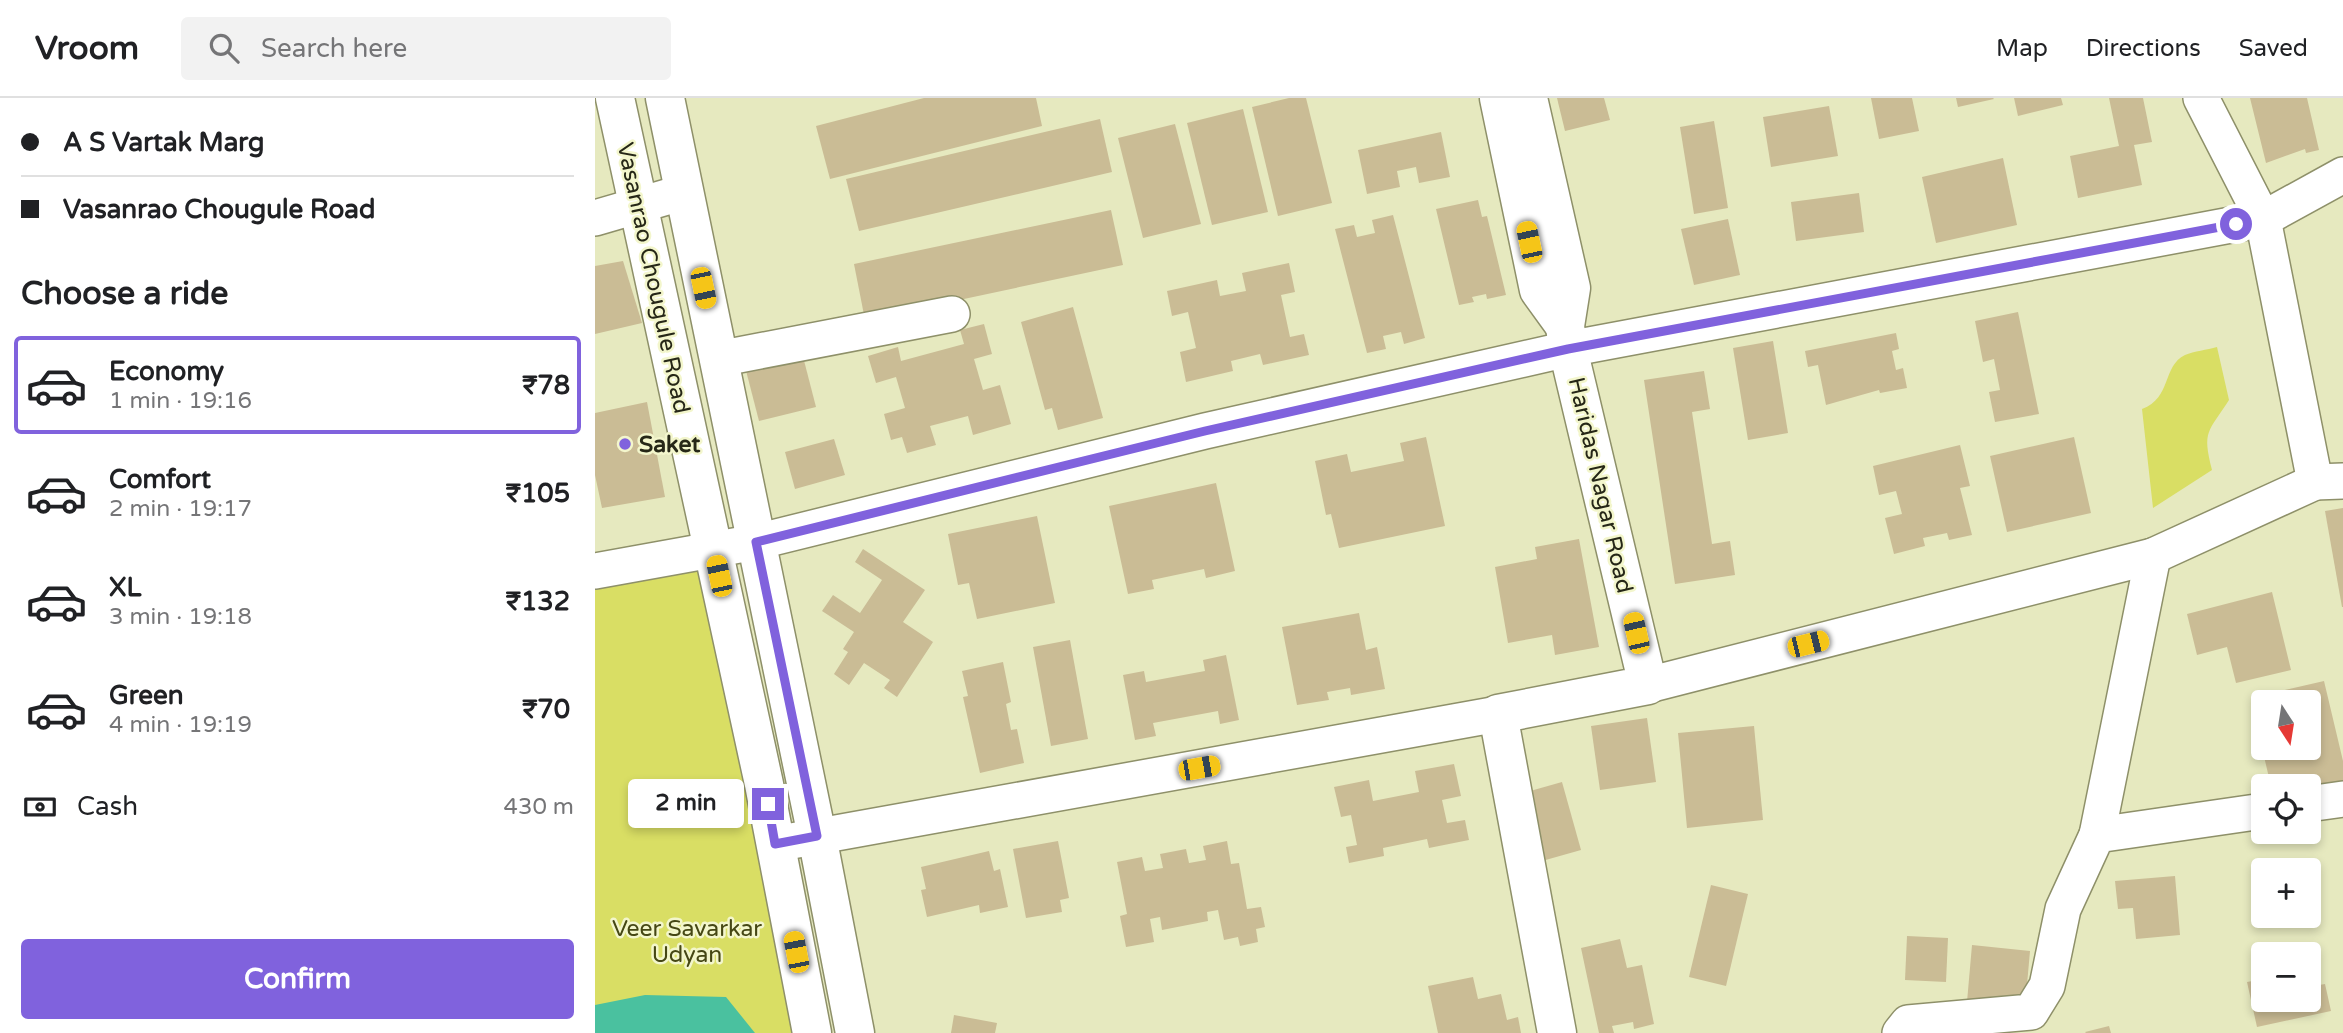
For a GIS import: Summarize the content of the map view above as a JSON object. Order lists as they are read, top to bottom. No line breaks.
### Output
{"streets":{"street":["Vasanrao Chougule Road","Haridas Nagar Road"]},"parks":["Veer Savarkar Udyan"],"places":["Saket"],"north":"bottom","page":{"header":"Vroom","search":"Search here","nav":["Map","Directions","Saved"],"banner":["A S Vartak Marg","Vasanrao Chougule Road"],"heading":"Choose a ride","list":[{"name":"Economy","note":"1 min · 19:16","value":"₹78"},{"name":"Comfort","note":"2 min · 19:17","value":"₹105"},{"name":"XL","note":"3 min · 19:18","value":"₹132"},{"name":"Green","note":"4 min · 19:19","value":"₹70"}],"map_buttons":["+","−"],"pay":["Cash","430 m"],"bubble":"2 min","buttons":"Confirm"}}
